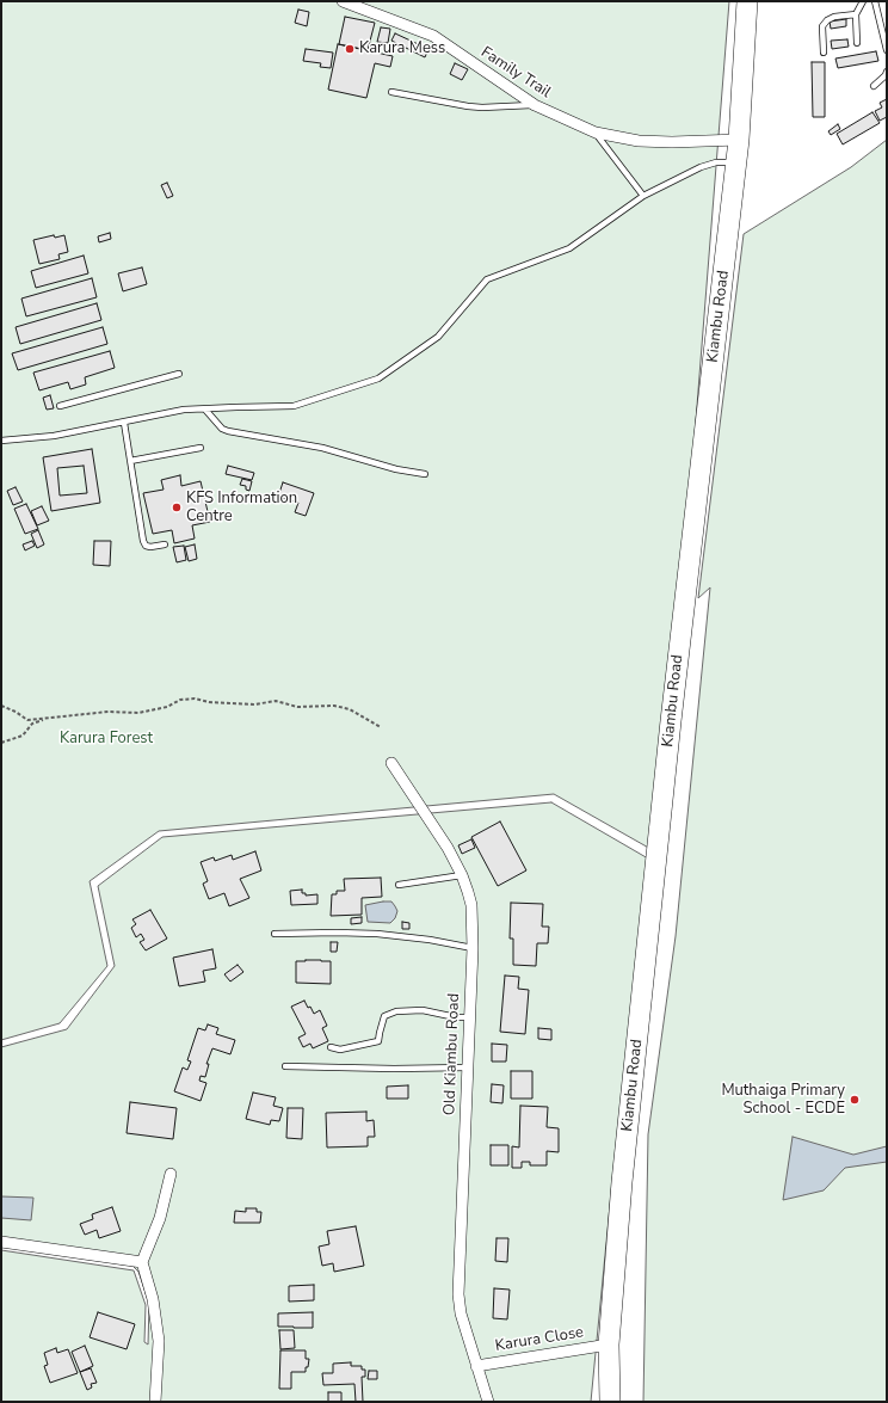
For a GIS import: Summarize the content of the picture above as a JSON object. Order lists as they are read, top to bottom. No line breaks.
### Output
{"streets":{"highway":["Kiambu Road"],"street":["Family Trail","Old Kiambu Road","Karura Close"]},"crossings":[["Family Trail","Kiambu Road"],["Kiambu Road","Karura Close"],["Old Kiambu Road","Karura Close"]],"parks":["Karura Forest"],"places":["Karura Mess","KFS Information Centre","Muthaiga Primary School - ECDE"]}
